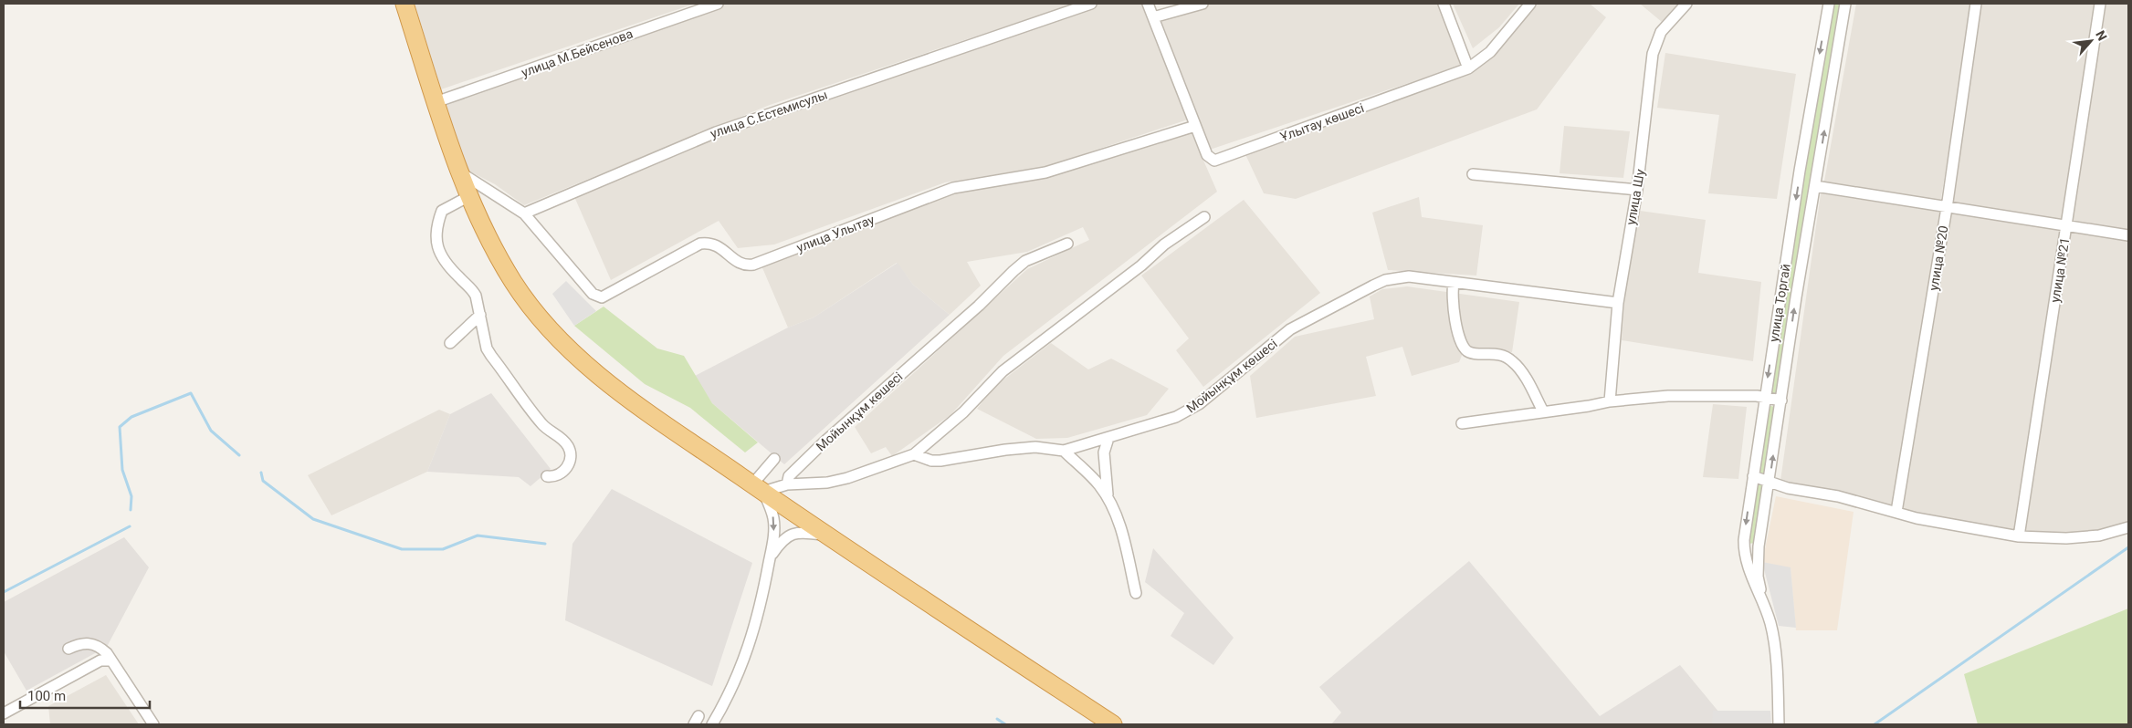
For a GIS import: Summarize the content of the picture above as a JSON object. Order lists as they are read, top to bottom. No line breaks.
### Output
{"streets":{"street":["улица М.Бейсенова","улица С.Естемисулы","Ұлытау көшесі","улица Шу","улица Улытау","улица №20","улица №21","улица Торгай","Мойынқұм көшесі"]},"crossings":[["улица С.Естемисулы","улица Улытау"],["Ұлытау көшесі","улица Улытау"],["улица Шу","Мойынқұм көшесі"]],"scale_bar":"100 m","north":"top right"}
